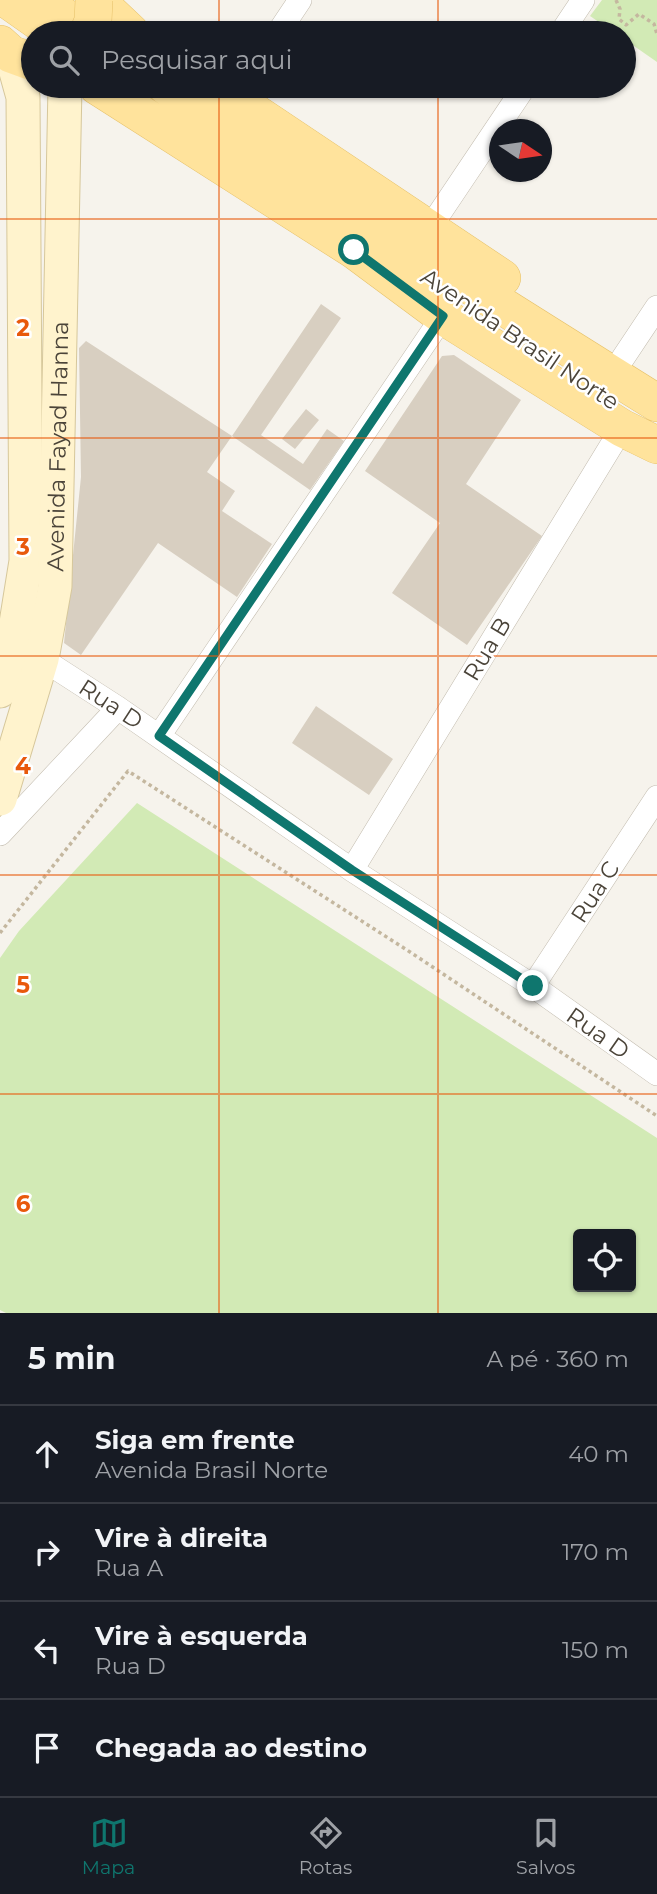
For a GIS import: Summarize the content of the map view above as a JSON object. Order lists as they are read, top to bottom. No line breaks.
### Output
{"streets":{"main road":["Avenida Brasil Norte","Avenida Fayad Hanna"],"street":["Rua B","Rua D","Rua C"]},"crossings":[["Avenida Brasil Norte","Rua B"],["Avenida Fayad Hanna","Rua D"],["Rua B","Rua D"],["Rua D","Rua C"]],"north":"right","page":{"search":"Pesquisar aqui","heading":["5 min","A pé · 360 m"],"list":[["Siga em frente","Avenida Brasil Norte","40 m"],["Vire à direita","Rua A","170 m"],["Vire à esquerda","Rua D","150 m"],"Chegada ao destino"],"nav":["Mapa","Rotas","Salvos"]},"grid":{"rows":["2","3","4","5","6"]}}
